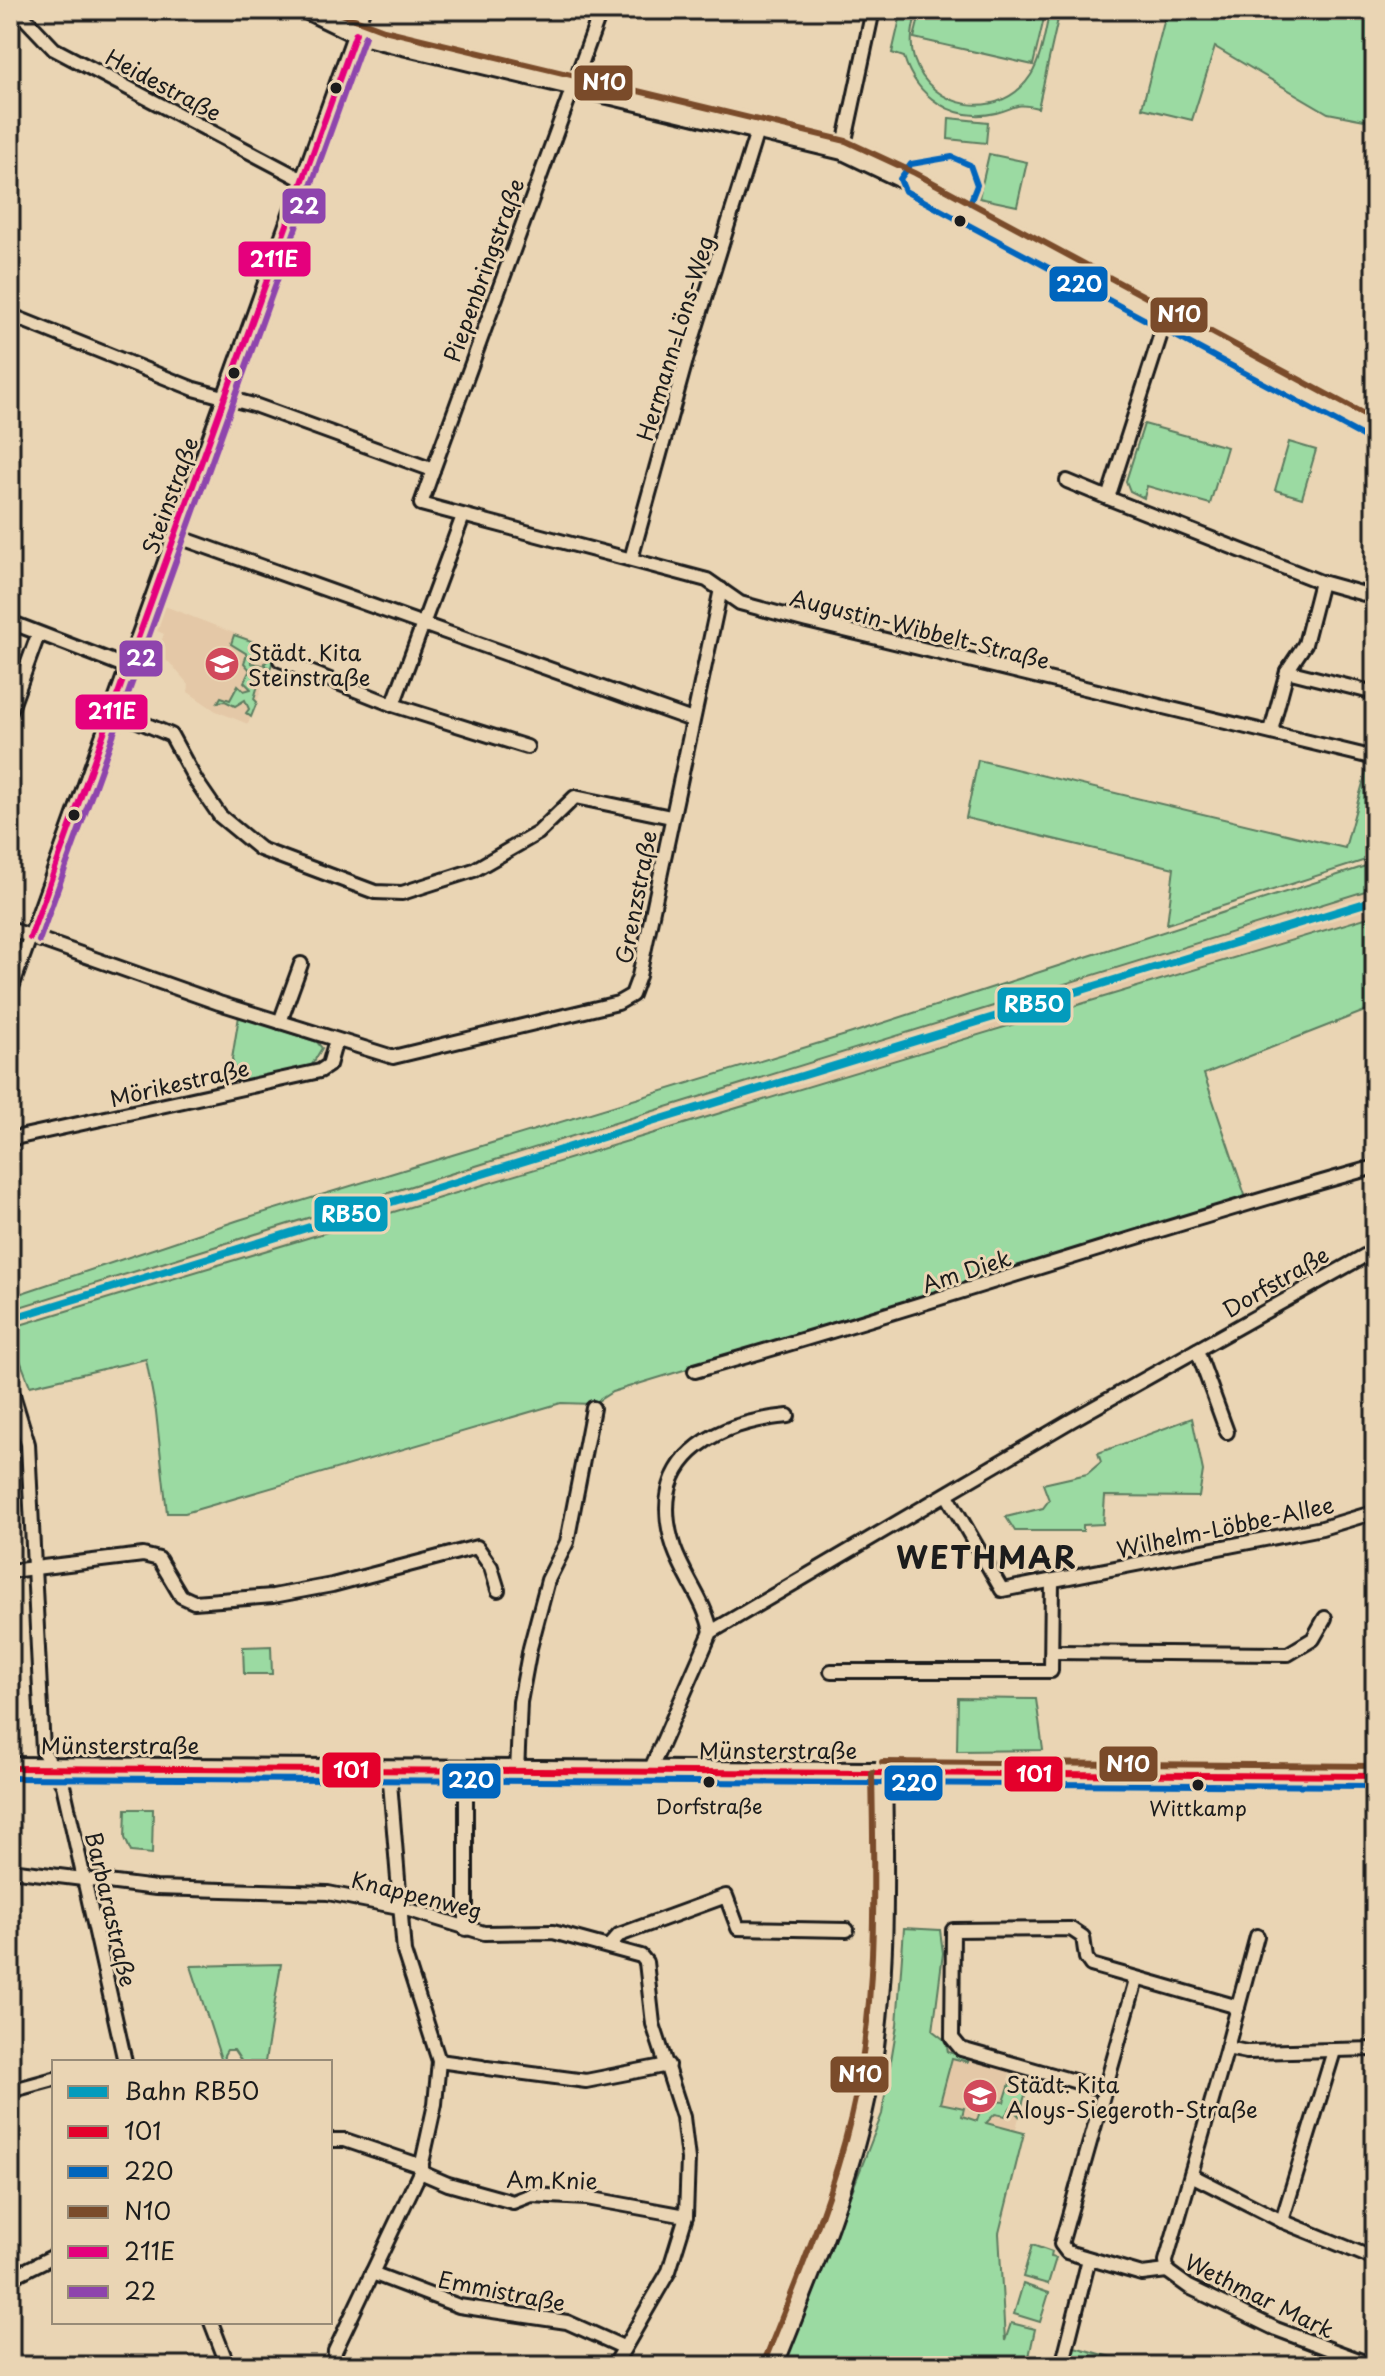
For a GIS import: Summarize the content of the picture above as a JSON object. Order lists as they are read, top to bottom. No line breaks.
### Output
{"streets":{"main road":["Münsterstraße"],"street":["Heidestraße","Piepenbringstraße","Hermann-Löns-Weg","Steinstraße","Augustin-Wibbelt-Straße","Grenzstraße","Mörikestraße","Am Diek","Dorfstraße","Wilhelm-Löbbe-Allee","Knappenweg","Barbarastraße","Am Knie","Emmistraße","Wethmar Mark"]},"crossings":[["Heidestraße","Steinstraße"],["Piepenbringstraße","Augustin-Wibbelt-Straße"],["Hermann-Löns-Weg","Augustin-Wibbelt-Straße"],["Steinstraße","Grenzstraße"],["Augustin-Wibbelt-Straße","Grenzstraße"],["Grenzstraße","Mörikestraße"],["Dorfstraße","Wilhelm-Löbbe-Allee"],["Münsterstraße","Barbarastraße"],["Knappenweg","Barbarastraße"]],"districts":["WETHMAR"],"places":{"school or university":["Städt. Kita Steinstraße","Städt. Kita Aloys-Siegeroth-Straße"],"other":["Dorfstraße","Wittkamp"]},"lines":["transit line N10","transit line 211E","transit line 22","transit line 220","rail line RB50","transit line 101"],"legend":["Bahn RB50","101","220","N10","211E","22"]}
